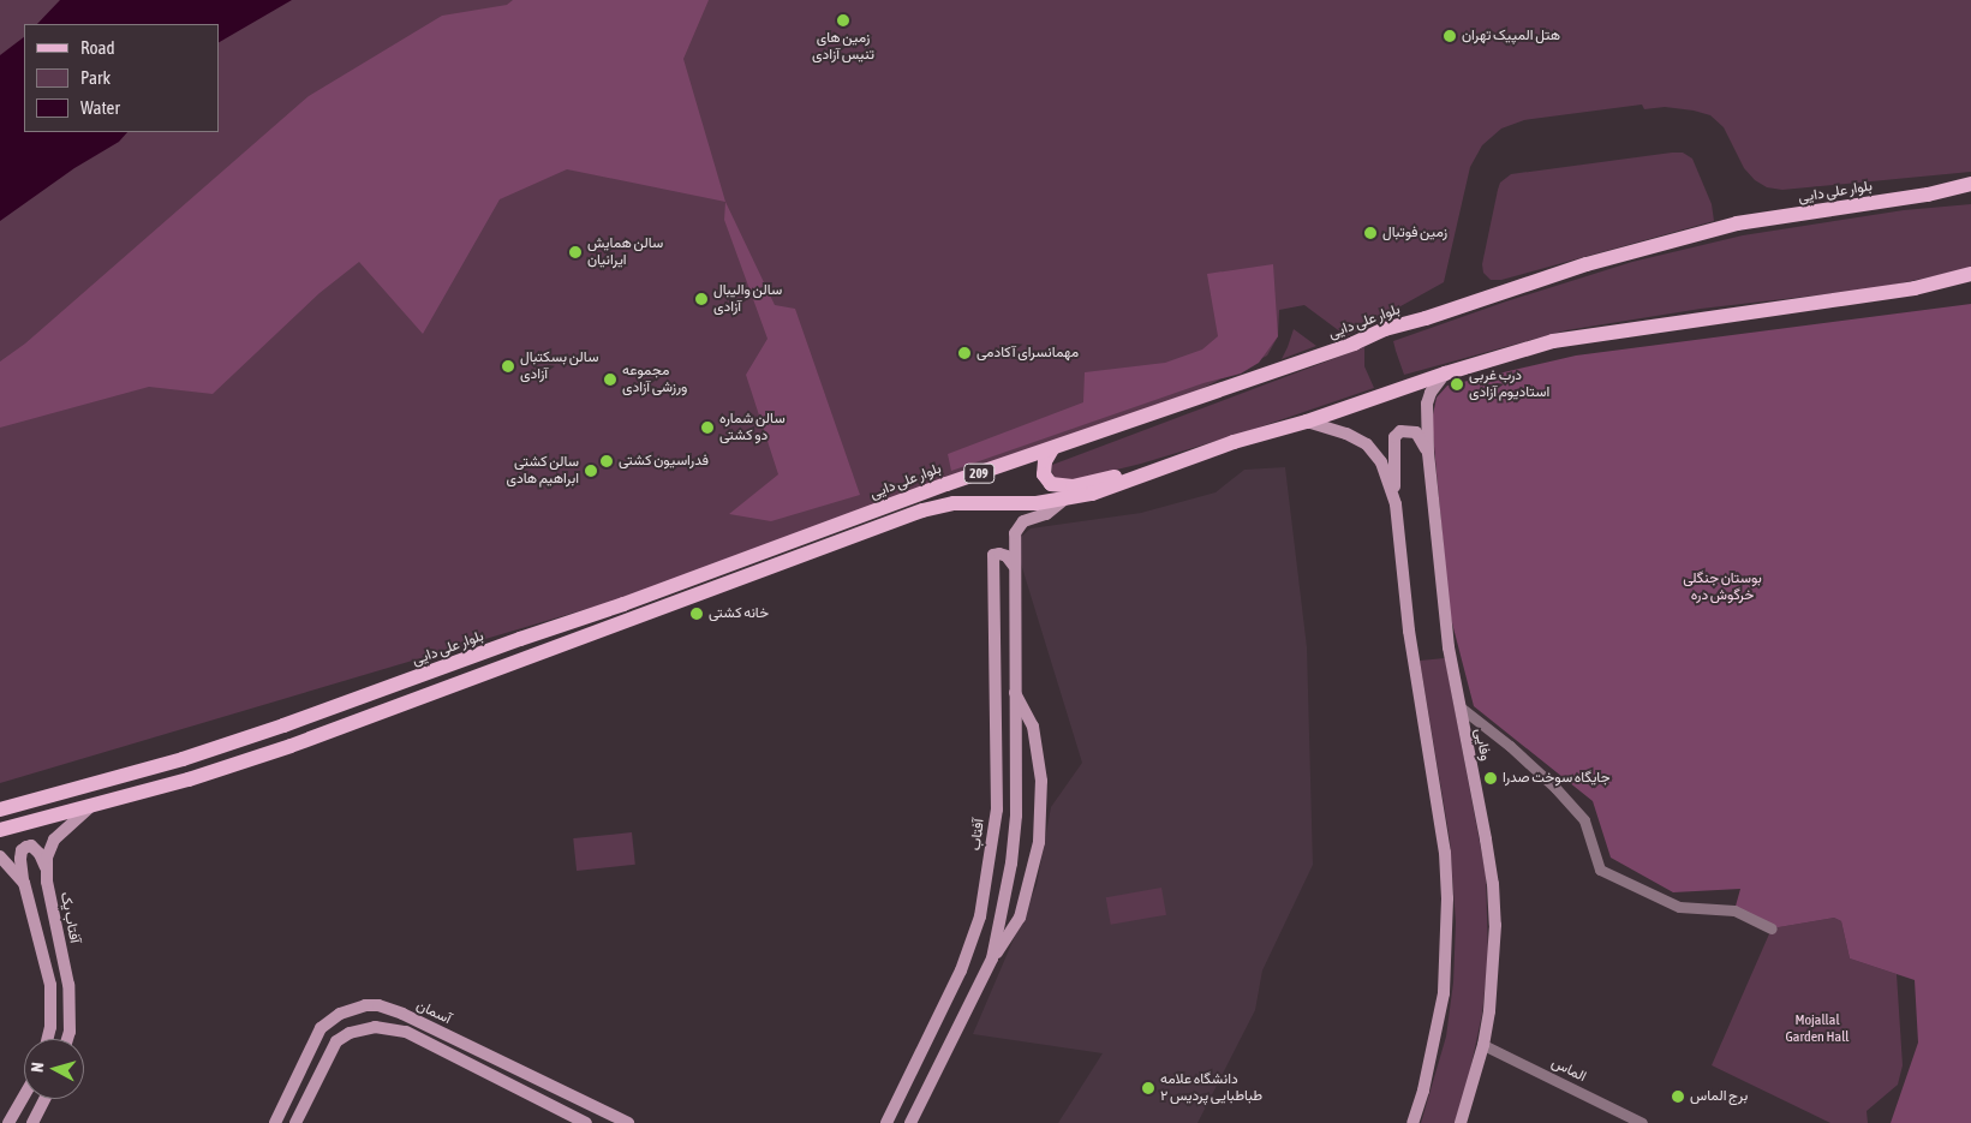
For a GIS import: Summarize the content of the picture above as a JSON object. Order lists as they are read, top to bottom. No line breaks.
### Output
{"streets":{"main road":["بلوار علی دایی","209"],"street":["وفایی","آفتاب","آفتاب یک","آسمان","الماس"]},"crossings":[["209","وفایی"],["209","آفتاب یک"],["وفایی","الماس"]],"parks":["بوستان جنگلی خرگوش دره","Mojallal Garden Hall"],"places":["زمین های تنیس آزادی","هتل المپیک تهران","زمین فوتبال","سالن همایش ایرانیان","سالن والیبال آزادی","مهمانسرای آکادمی","سالن بسکتبال آزادی","مجموعه ورزشی آزادی","درب غربی استادیوم آزادی","سالن شماره دو کشتی","فدراسیون کشتی","سالن کشتی ابراهیم هادی","خانه کشتی","جایگاه سوخت صدرا","دانشگاه علامه طباطبایی پردیس ۲","برج الماس"],"legend":["Road","Park","Water"],"north":"left"}
